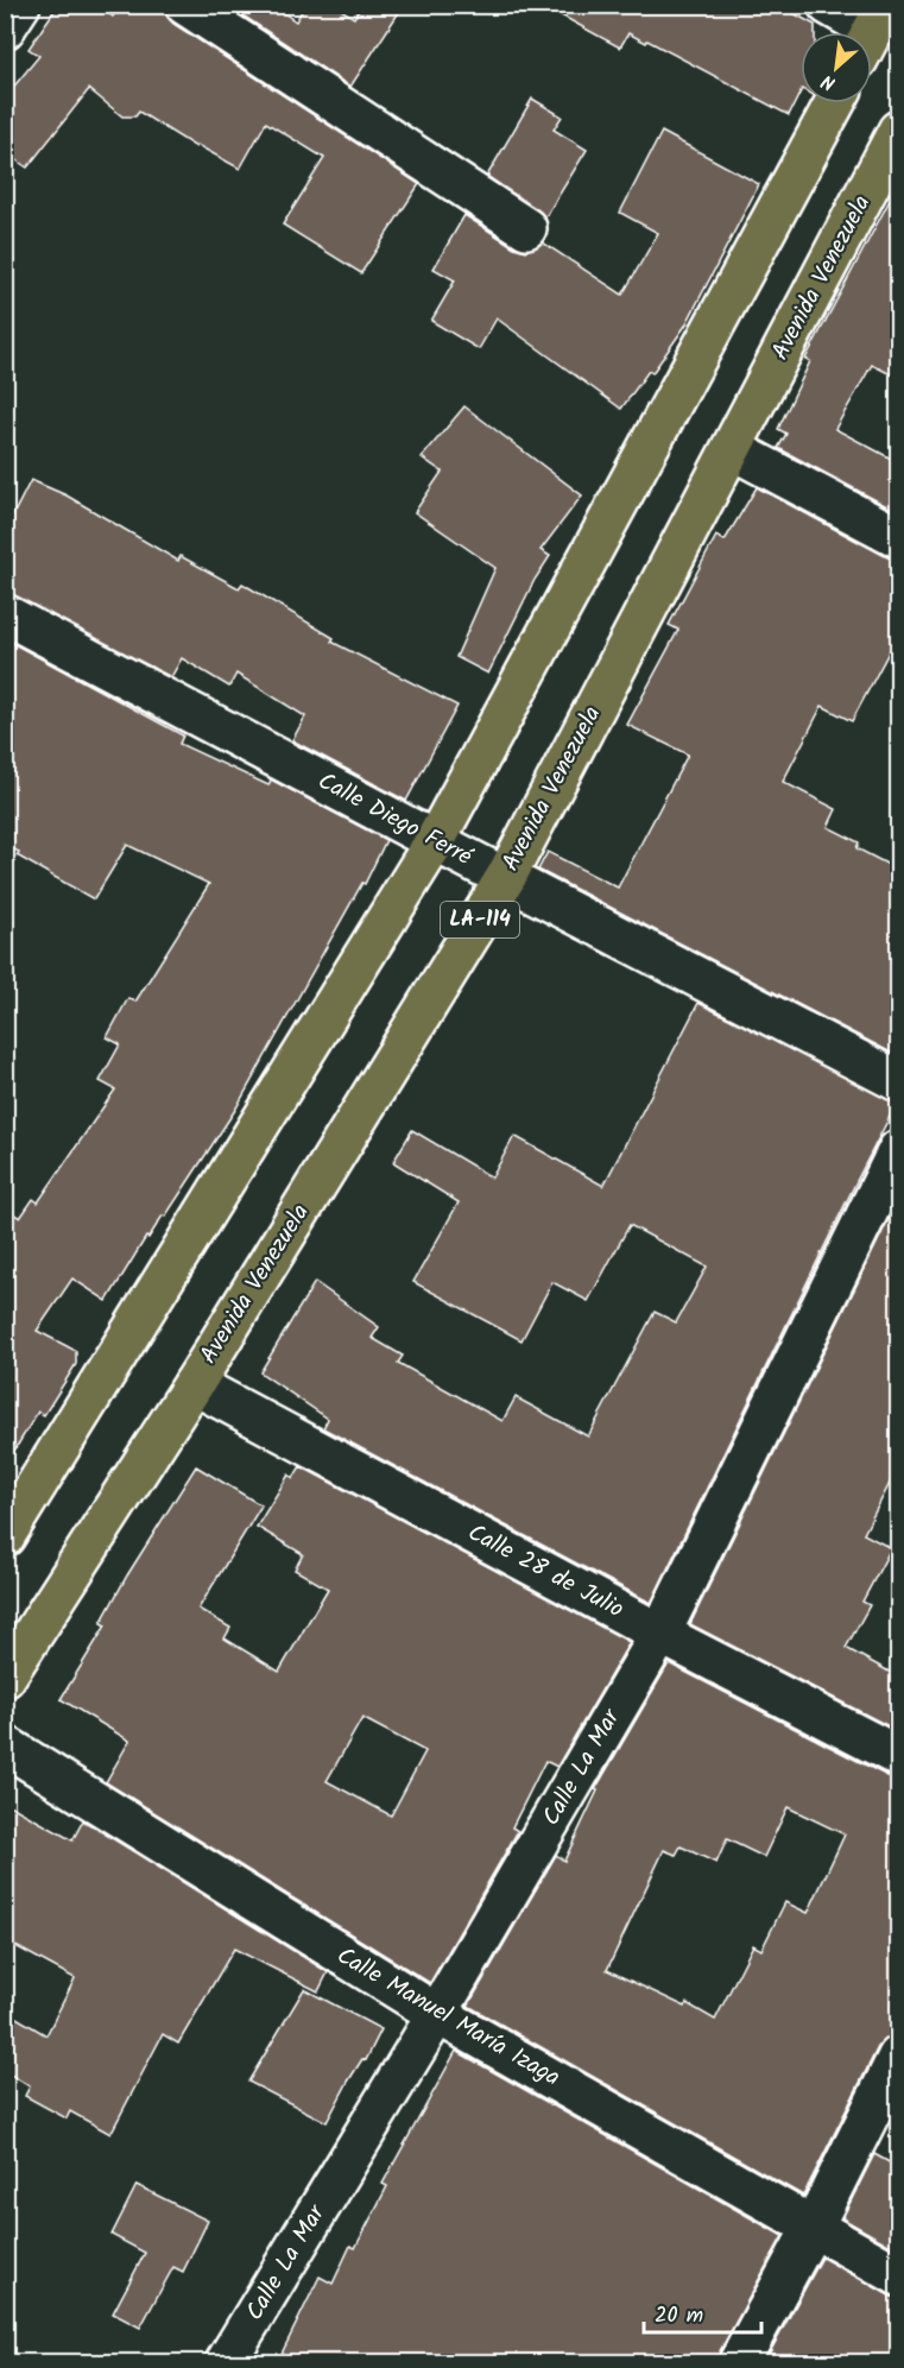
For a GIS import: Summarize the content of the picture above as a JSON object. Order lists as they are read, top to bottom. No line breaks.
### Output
{"streets":{"main road":["Avenida Venezuela","LA-114"],"street":["Calle Diego Ferré","Calle 28 de Julio","Calle La Mar","Calle Manuel María Izaga"]},"crossings":[["Avenida Venezuela","Calle Diego Ferré"],["Avenida Venezuela","Calle 28 de Julio"],["Calle 28 de Julio","Calle La Mar"],["Calle La Mar","Calle Manuel María Izaga"]],"scale_bar":"20 m","north":"bottom left"}
